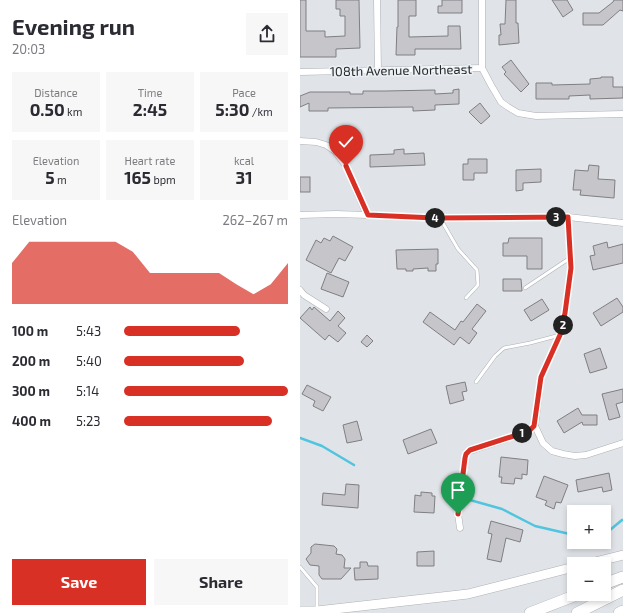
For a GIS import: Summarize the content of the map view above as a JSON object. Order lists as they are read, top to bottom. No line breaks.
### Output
{"streets":{"street":["108th Avenue Northeast"]},"page":{"heading":["Evening run","20:03"],"stats":[["Distance","0.50 km"],["Time","2:45"],["Pace","5:30 /km"],["Elevation","5 m"],["Heart rate","165 bpm"],["kcal","31"]],"chart":["Elevation","262–267 m"],"pins":["3","4","2","1"],"list":[{"name":"100 m","note":"5:43"},{"name":"200 m","note":"5:40"},{"name":"300 m","note":"5:14"},{"name":"400 m","note":"5:23"}],"map_buttons":["+","−"],"buttons":["Save","Share"]}}
